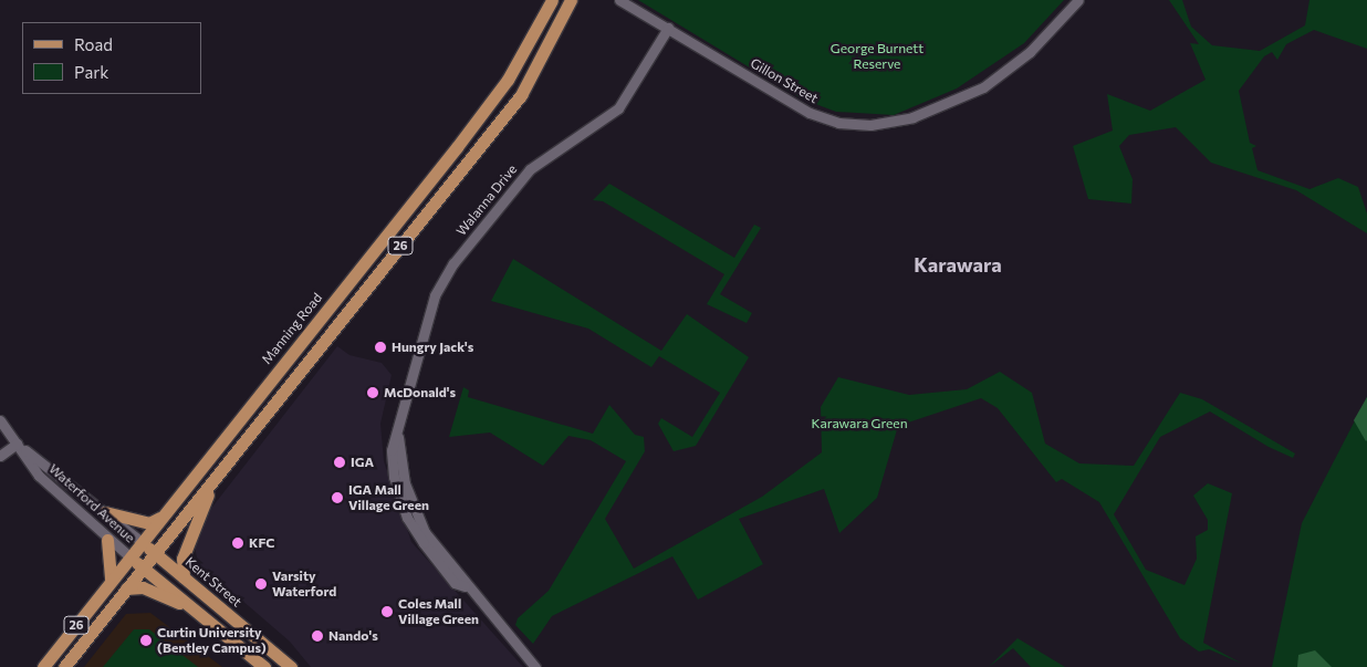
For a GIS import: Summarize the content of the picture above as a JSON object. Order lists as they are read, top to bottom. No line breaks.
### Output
{"streets":{"main road":["26","Manning Road","Kent Street"],"street":["Gillon Street","Walanna Drive","Waterford Avenue"]},"crossings":[["Gillon Street","Walanna Drive"],["26","Kent Street"],["Manning Road","Waterford Avenue"],["Manning Road","Kent Street"],["Waterford Avenue","Kent Street"]],"districts":["Karawara"],"parks":["George Burnett Reserve","Karawara Green"],"places":["Hungry Jack's","McDonald's","IGA","IGA Mall Village Green","KFC","Varsity Waterford","Coles Mall Village Green","Nando's","Curtin University (Bentley Campus)"],"legend":["Road","Park"]}
